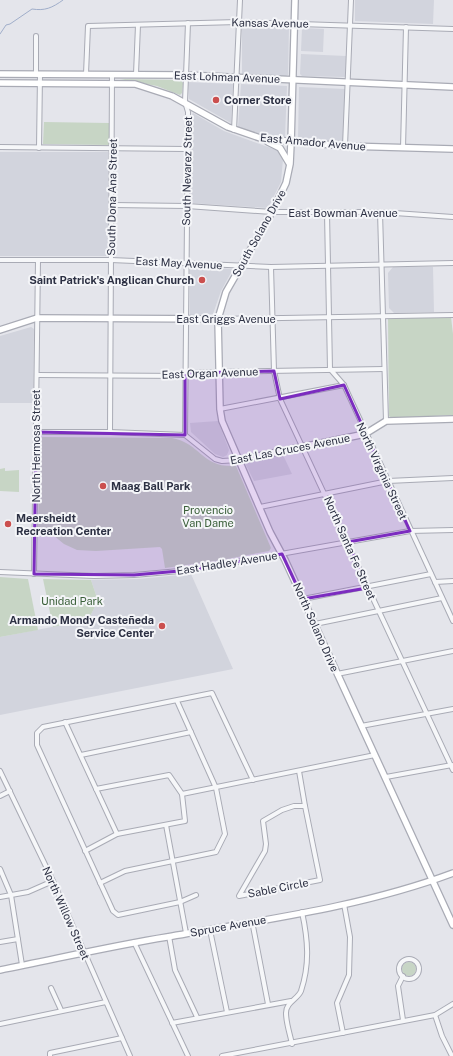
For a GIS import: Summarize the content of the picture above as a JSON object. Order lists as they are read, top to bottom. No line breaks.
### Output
{"streets":{"main road":["East Lohman Avenue","East Amador Avenue","South Solano Drive","East Griggs Avenue","East Las Cruces Avenue","North Solano Drive","Spruce Avenue"],"street":["Kansas Avenue","South Nevarez Street","South Dona Ana Street","East Bowman Avenue","East May Avenue","East Organ Avenue","North Hermosa Street","North Virginia Street","North Santa Fe Street","East Hadley Avenue","Sable Circle","North Willow Street"]},"crossings":[["Kansas Avenue","East Lohman Avenue"],["Kansas Avenue","South Nevarez Street"],["Kansas Avenue","South Solano Drive"],["East Lohman Avenue","South Nevarez Street"],["East Lohman Avenue","South Dona Ana Street"],["East Lohman Avenue","South Solano Drive"],["East Amador Avenue","South Nevarez Street"],["East Amador Avenue","South Dona Ana Street"],["East Amador Avenue","South Solano Drive"],["South Nevarez Street","East Bowman Avenue"],["South Nevarez Street","East May Avenue"],["South Nevarez Street","East Griggs Avenue"],["South Nevarez Street","East Organ Avenue"],["South Nevarez Street","East Las Cruces Avenue"],["South Dona Ana Street","East Bowman Avenue"],["South Dona Ana Street","East May Avenue"],["South Dona Ana Street","East Griggs Avenue"],["South Dona Ana Street","East Organ Avenue"],["East Bowman Avenue","South Solano Drive"],["South Solano Drive","East May Avenue"],["South Solano Drive","East Griggs Avenue"],["South Solano Drive","North Solano Drive"],["East May Avenue","North Hermosa Street"],["East May Avenue","North Santa Fe Street"],["East Griggs Avenue","North Hermosa Street"],["East Griggs Avenue","North Santa Fe Street"],["East Griggs Avenue","North Solano Drive"],["East Organ Avenue","North Hermosa Street"],["East Organ Avenue","North Virginia Street"],["East Organ Avenue","North Santa Fe Street"],["East Organ Avenue","North Solano Drive"],["North Hermosa Street","East Hadley Avenue"],["East Las Cruces Avenue","North Virginia Street"],["East Las Cruces Avenue","North Santa Fe Street"],["East Las Cruces Avenue","North Solano Drive"],["North Virginia Street","East Hadley Avenue"],["North Santa Fe Street","East Hadley Avenue"],["East Hadley Avenue","North Solano Drive"],["North Solano Drive","Spruce Avenue"],["North Willow Street","Spruce Avenue"]],"parks":["Provencio Van Dame","Unidad Park"],"places":["Corner Store","Saint Patrick's Anglican Church","Maag Ball Park","Meersheidt Recreation Center","Armando Mondy Casteñeda Service Center"]}
